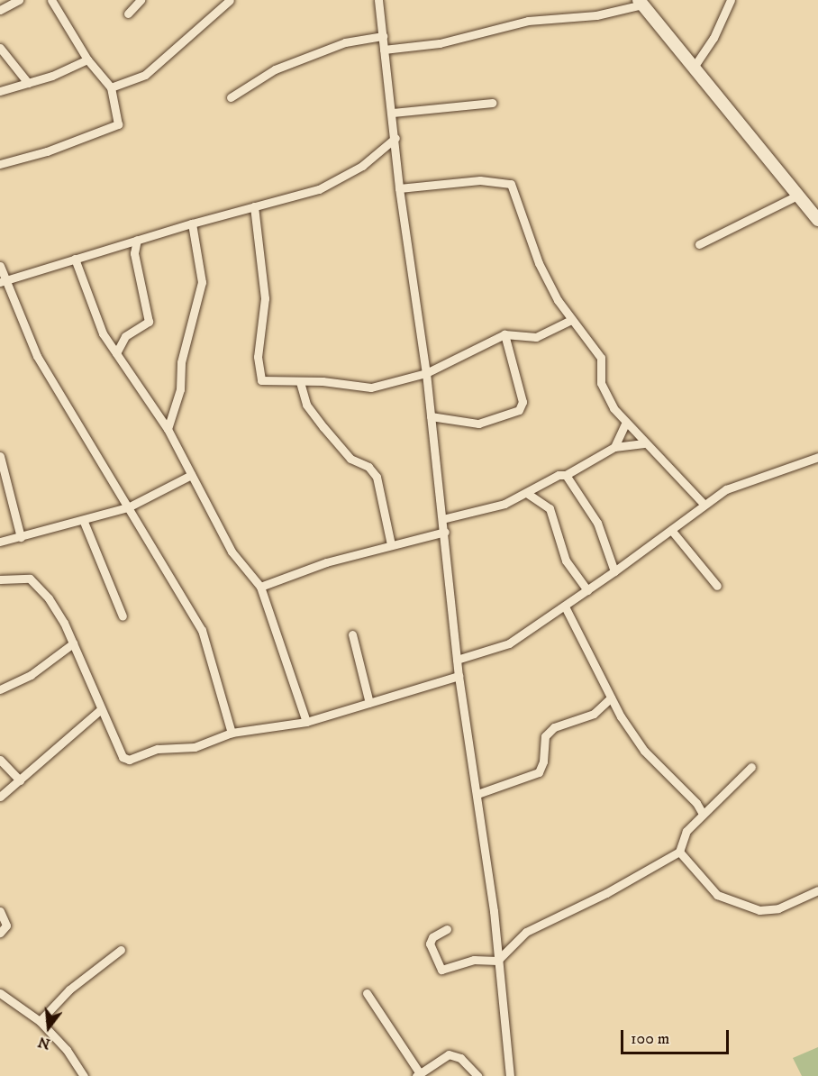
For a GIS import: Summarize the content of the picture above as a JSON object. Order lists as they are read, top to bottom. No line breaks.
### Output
{"scale_bar":"100 m","north":"bottom"}
